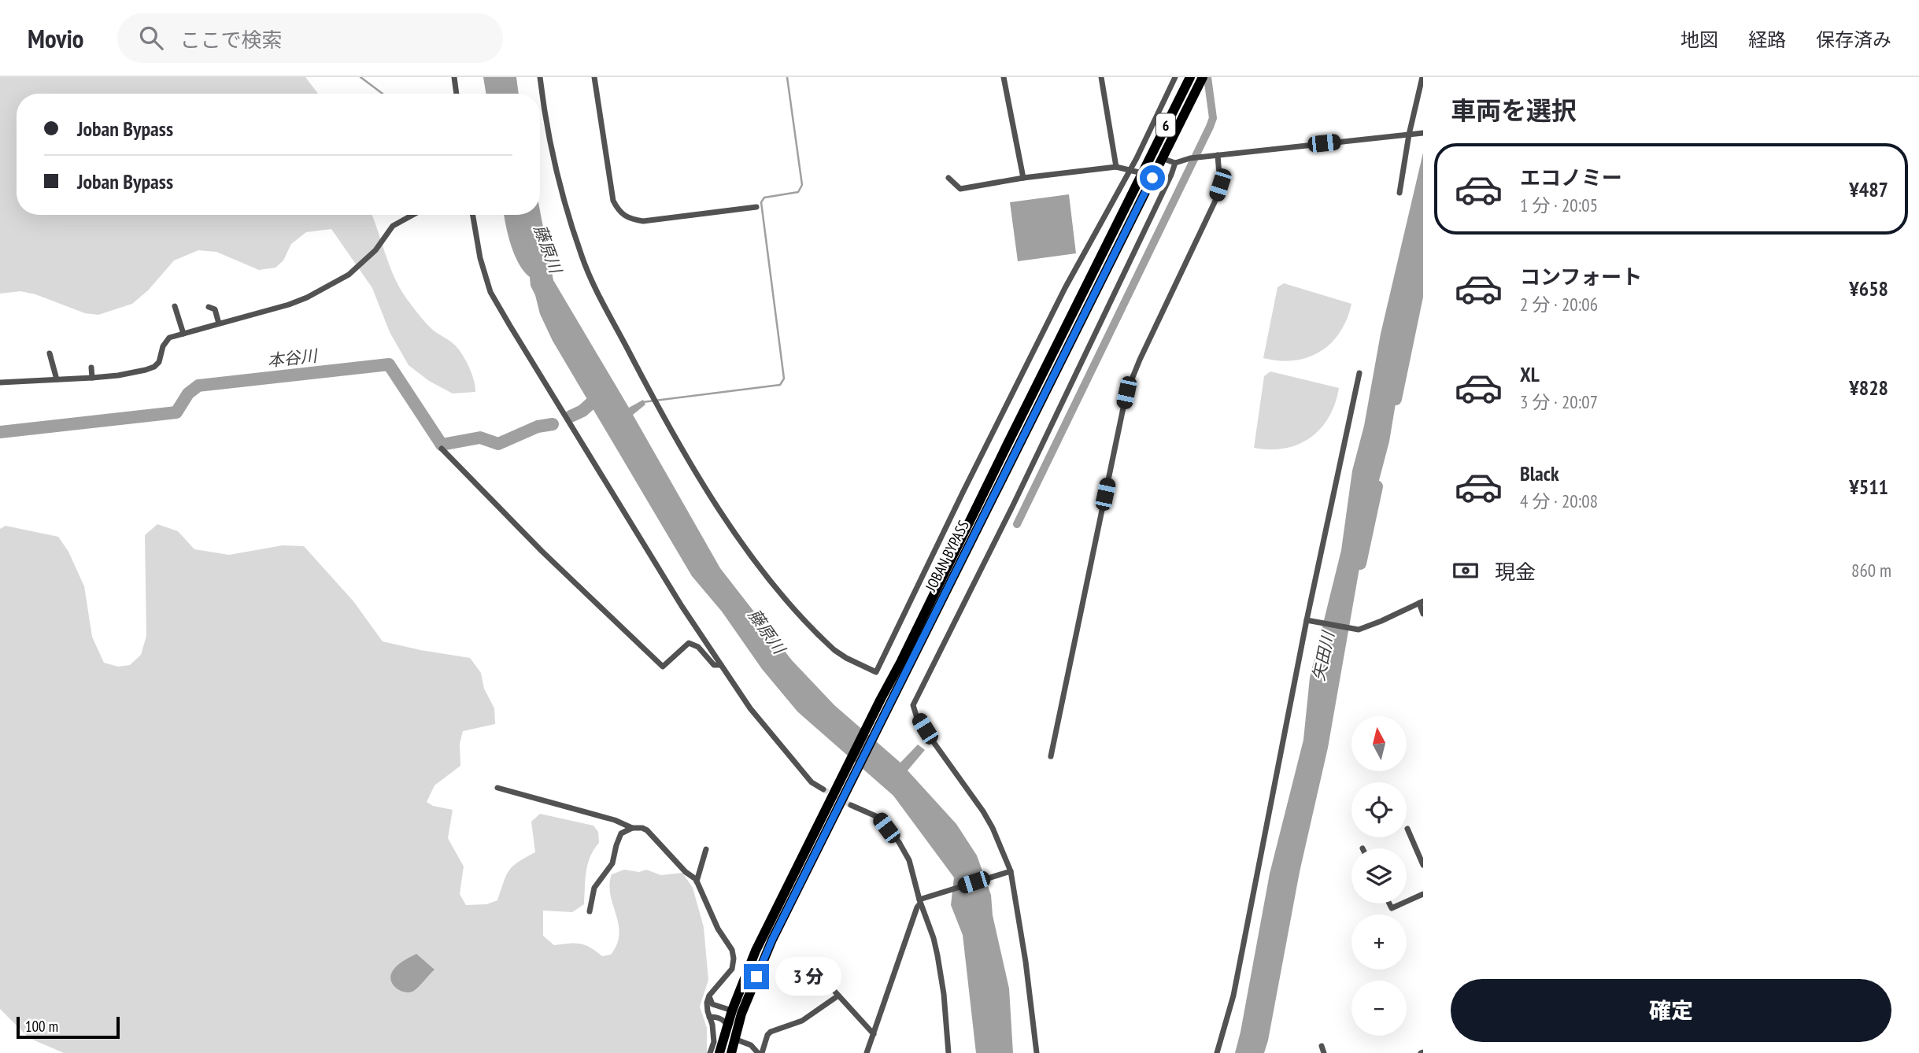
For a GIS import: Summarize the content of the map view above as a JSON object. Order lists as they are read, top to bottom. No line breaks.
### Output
{"streets":{"highway":["6","JOBAN BYPASS"]},"water":["藤原川","本谷川","矢田川"],"scale_bar":"100 m","north":"top","page":{"header":"Movio","search":"ここで検索","nav":["地図","経路","保存済み"],"heading":"車両を選択","banner":["Joban Bypass","Joban Bypass"],"list":[{"name":"エコノミー","note":"1 分 · 20:05","value":"¥487"},{"name":"コンフォート","note":"2 分 · 20:06","value":"¥658"},{"name":"XL","note":"3 分 · 20:07","value":"¥828"},{"name":"Black","note":"4 分 · 20:08","value":"¥511"}],"pay":["現金","860 m"],"map_buttons":["+","−"],"bubble":"3 分","buttons":"確定","scale":"100 m"}}
